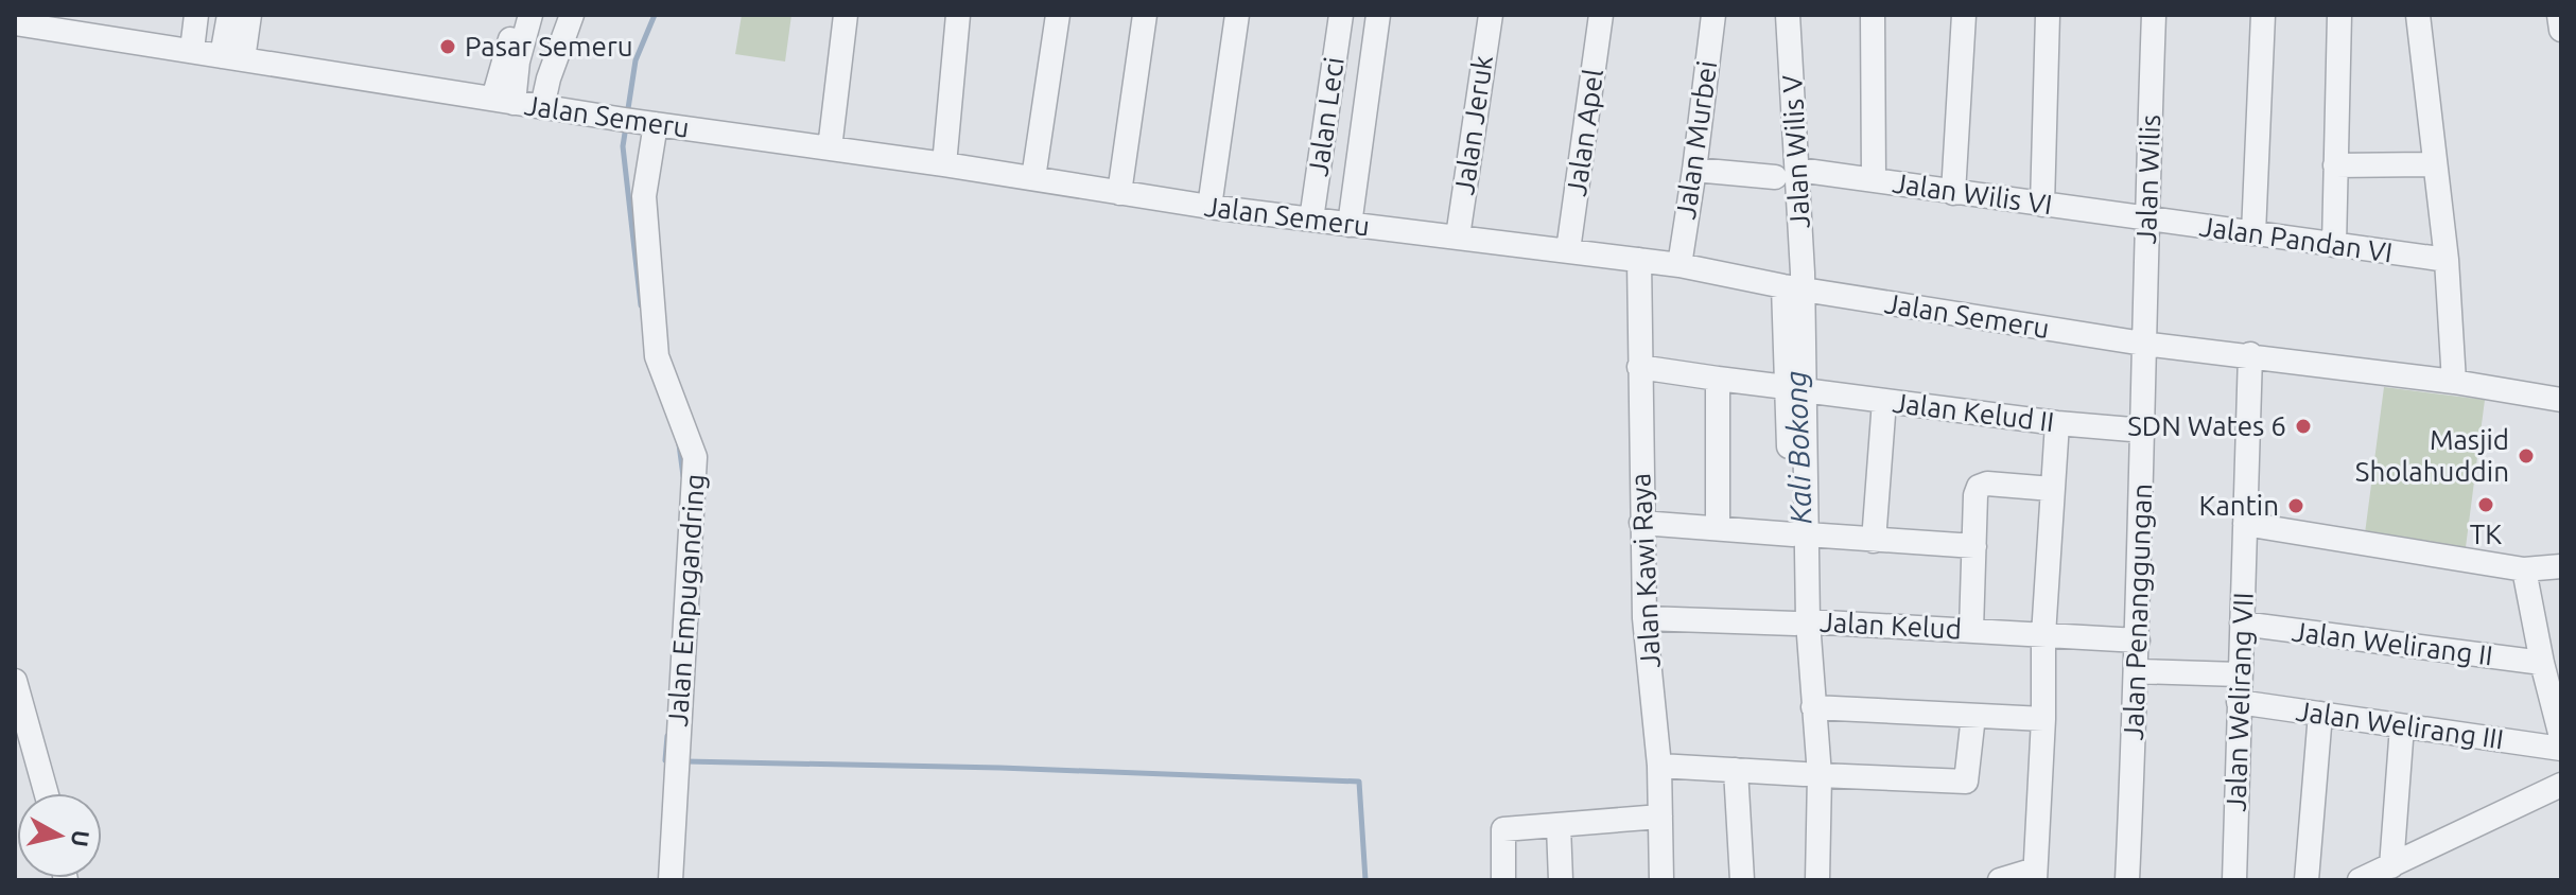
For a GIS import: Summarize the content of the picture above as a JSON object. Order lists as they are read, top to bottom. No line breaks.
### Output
{"streets":{"street":["Jalan Semeru","Jalan Leci","Jalan Jeruk","Jalan Apel","Jalan Murbei","Jalan Wilis V","Jalan Wilis","Jalan Wilis VI","Jalan Pandan VI","Jalan Kelud II","Jalan Kawi Raya","Jalan Empugandring","Jalan Penanggungan","Jalan Kelud","Jalan Welirang II","Jalan Welirang VII","Jalan Welirang III"]},"crossings":[["Jalan Semeru","Jalan Leci"],["Jalan Semeru","Jalan Jeruk"],["Jalan Semeru","Jalan Apel"],["Jalan Semeru","Jalan Murbei"],["Jalan Semeru","Jalan Wilis V"],["Jalan Semeru","Jalan Wilis"],["Jalan Semeru","Jalan Kawi Raya"],["Jalan Semeru","Jalan Empugandring"],["Jalan Semeru","Jalan Penanggungan"],["Jalan Semeru","Jalan Welirang VII"],["Jalan Wilis V","Jalan Wilis VI"],["Jalan Wilis V","Jalan Kelud II"],["Jalan Wilis V","Jalan Kelud"],["Jalan Wilis","Jalan Wilis VI"],["Jalan Wilis","Jalan Pandan VI"],["Jalan Wilis","Jalan Penanggungan"],["Jalan Wilis VI","Jalan Pandan VI"],["Jalan Kelud II","Jalan Kawi Raya"],["Jalan Kelud II","Jalan Penanggungan"],["Jalan Kawi Raya","Jalan Kelud"],["Jalan Penanggungan","Jalan Kelud"],["Jalan Welirang II","Jalan Welirang VII"],["Jalan Welirang VII","Jalan Welirang III"]],"water":["Kali Bokong"],"places":["Pasar Semeru","SDN Wates 6","Masjid Sholahuddin","TK","Kantin"],"north":"right"}
